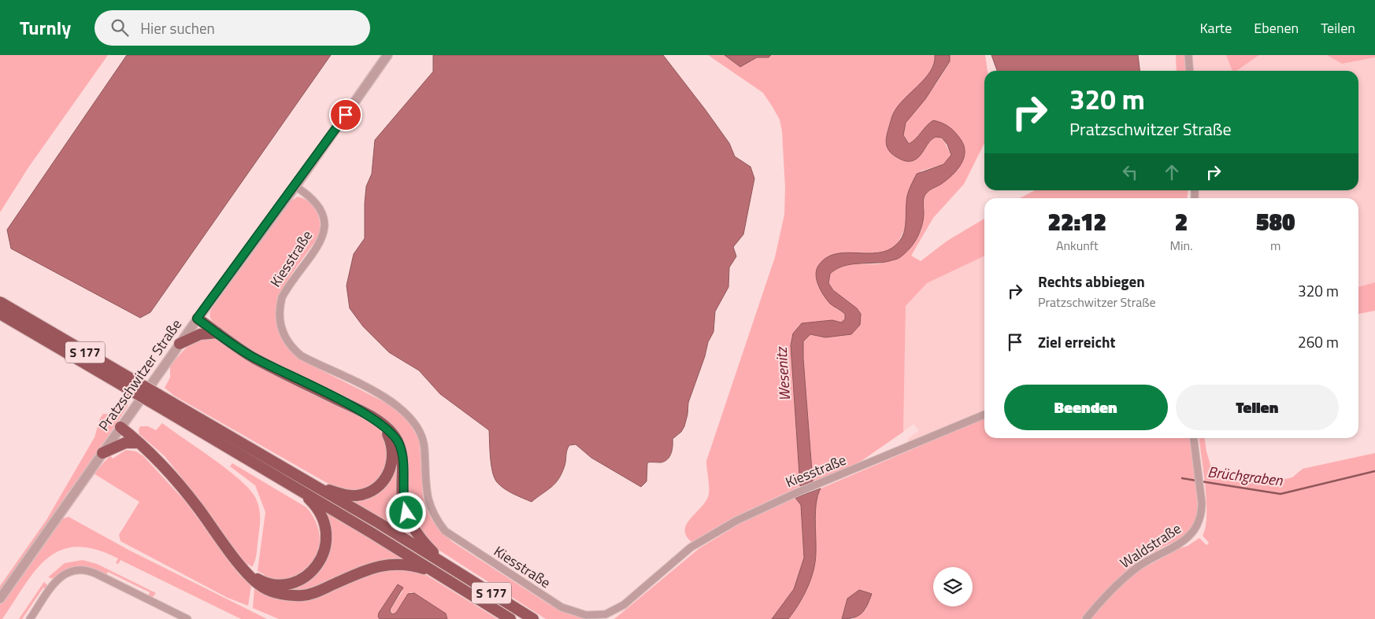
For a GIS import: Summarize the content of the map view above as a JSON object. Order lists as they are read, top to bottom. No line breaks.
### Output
{"streets":{"highway":["S 177"],"street":["Kiesstraße","Pratzschwitzer Straße","Waldstraße"]},"crossings":[["Kiesstraße","Pratzschwitzer Straße"]],"water":["Wesenitz","Brüchgraben"],"page":{"header":"Turnly","search":"Hier suchen","nav":["Karte","Ebenen","Teilen"],"turn":["320 m","Pratzschwitzer Straße"],"eta":["22:12","Ankunft","2","Min.","580","m"],"list":[{"name":"Rechts abbiegen","note":"Pratzschwitzer Straße","value":"320 m"},{"name":"Ziel erreicht","value":"260 m"}],"buttons":["Beenden","Teilen"]}}
